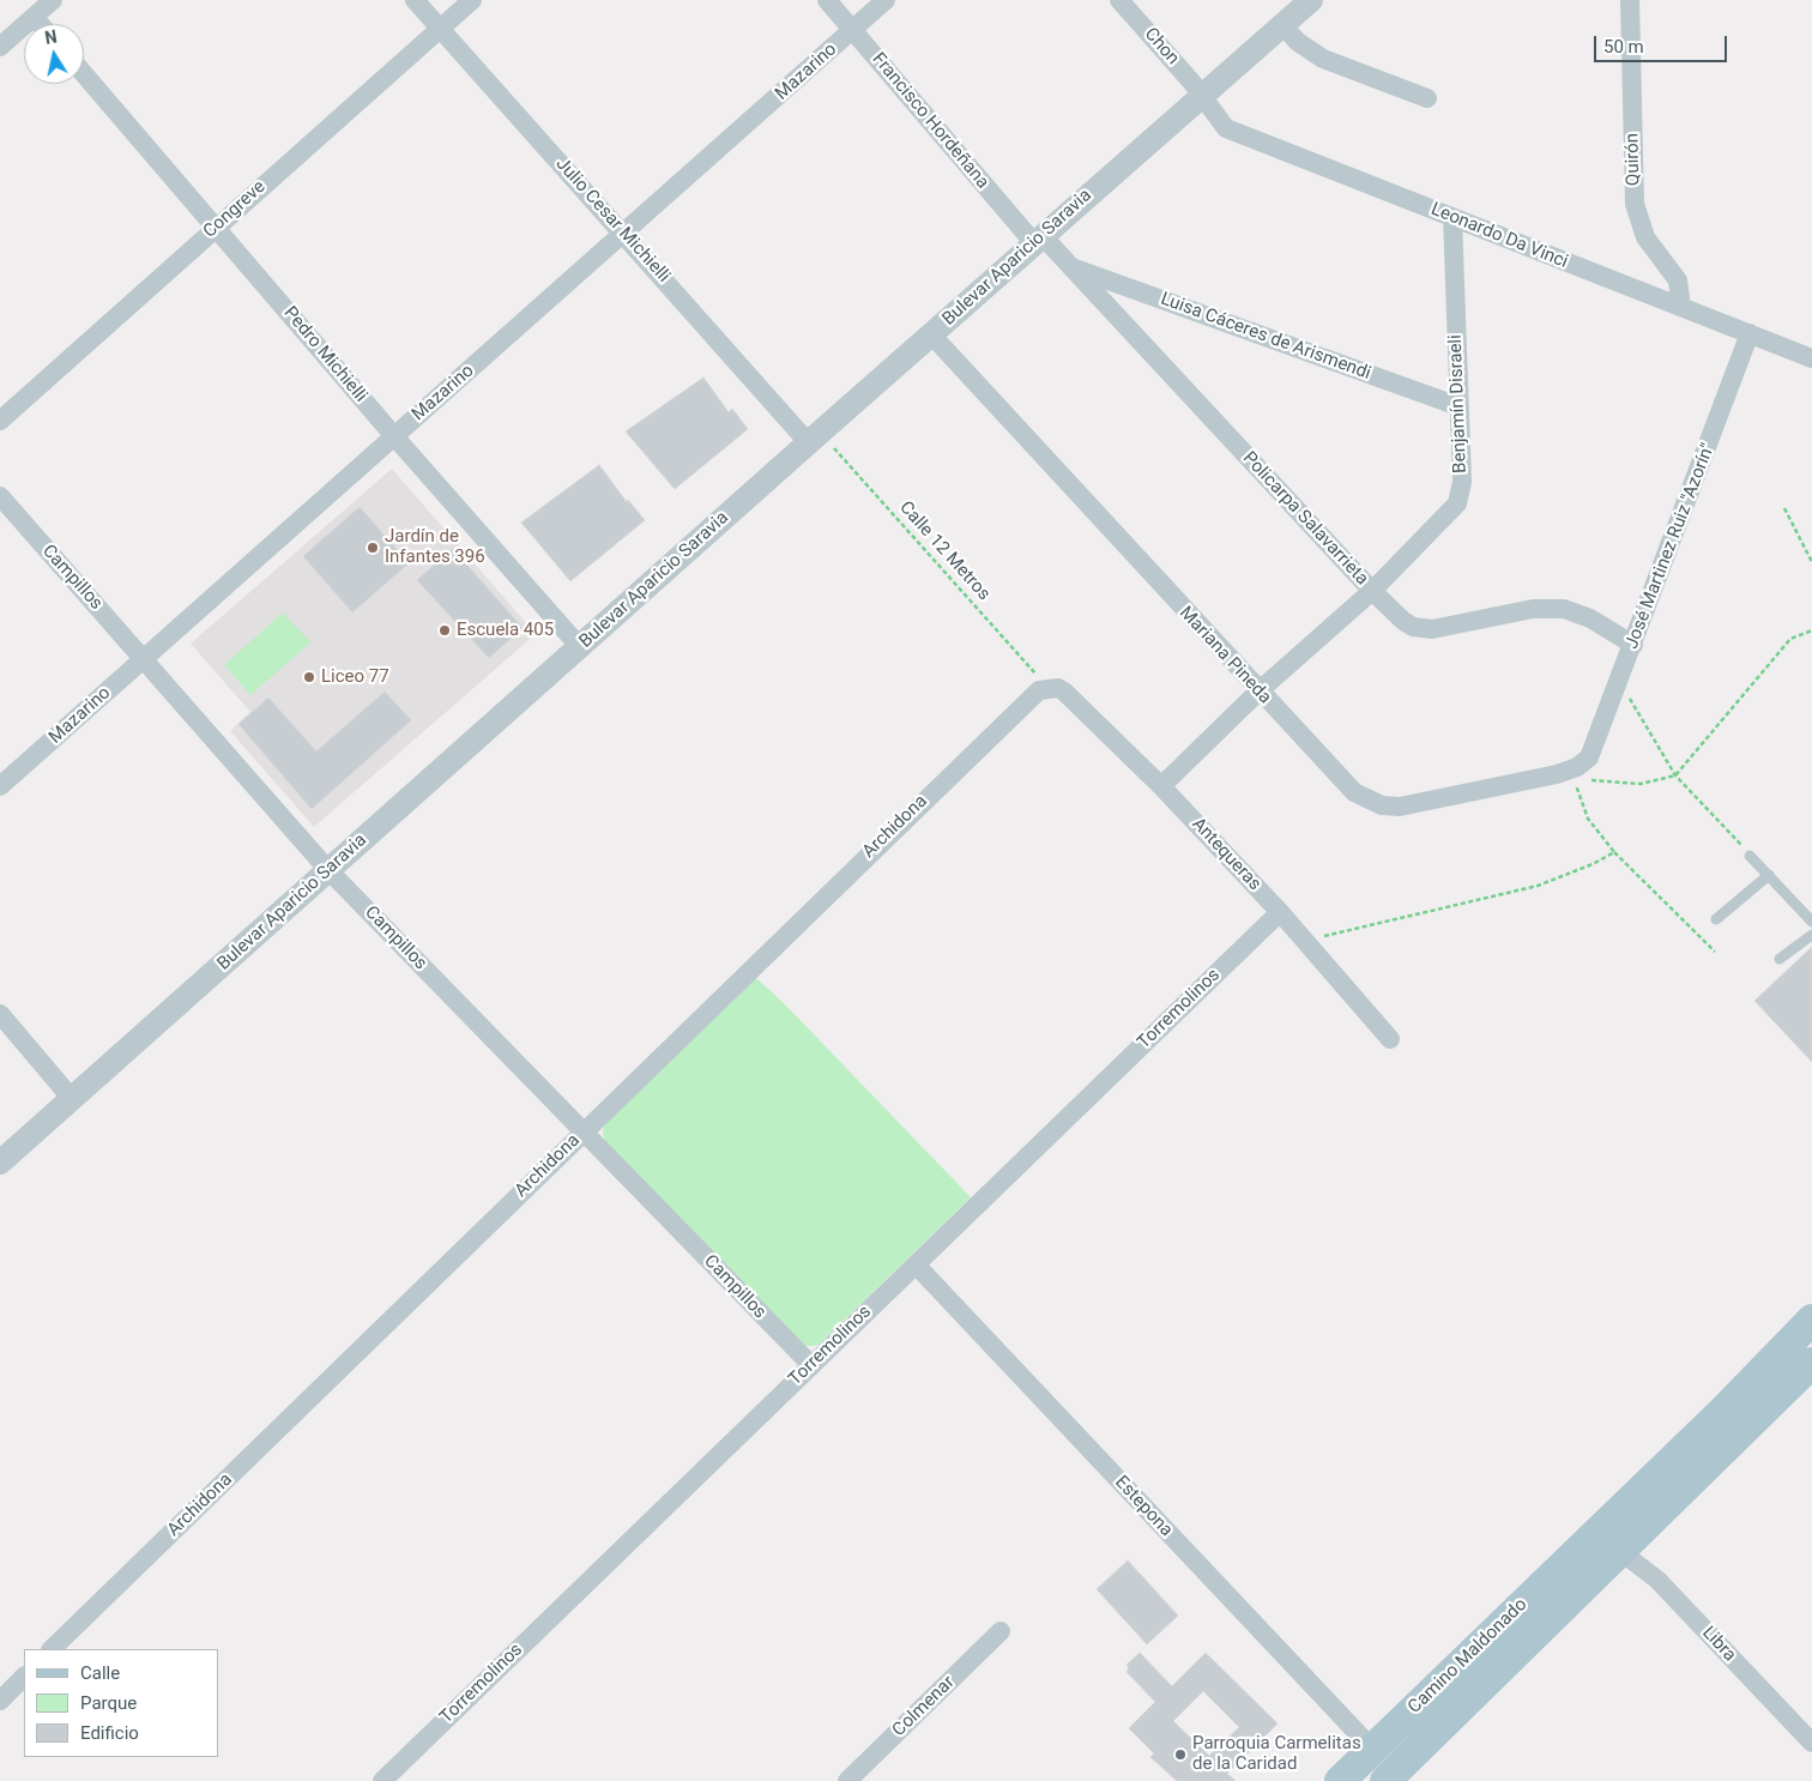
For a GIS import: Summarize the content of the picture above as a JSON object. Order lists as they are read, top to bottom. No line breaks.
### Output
{"streets":{"main road":["Camino Maldonado"],"street":["Chon","Mazarino","Francisco Hordeñana","Quirón","Congreve","Julio Cesar Michielli","Leonardo Da Vinci","Bulevar Aparicio Saravia","Luisa Cáceres de Arismendi","Pedro Michielli","Benjamín Disraeli","Policarpa Salavarrieta","José Martinez Ruiz \"Azorín\"","Campillos","Mariana Pineda","Archidona","Antequeras","Torremolinos","Estepona","Libra","Colmenar"],"path":["Calle 12 Metros"]},"crossings":[["Chon","Leonardo Da Vinci"],["Chon","Bulevar Aparicio Saravia"],["Mazarino","Francisco Hordeñana"],["Mazarino","Julio Cesar Michielli"],["Mazarino","Pedro Michielli"],["Mazarino","Campillos"],["Francisco Hordeñana","Bulevar Aparicio Saravia"],["Francisco Hordeñana","Policarpa Salavarrieta"],["Quirón","Leonardo Da Vinci"],["Congreve","Julio Cesar Michielli"],["Congreve","Pedro Michielli"],["Julio Cesar Michielli","Bulevar Aparicio Saravia"],["Julio Cesar Michielli","Calle 12 Metros"],["Leonardo Da Vinci","Bulevar Aparicio Saravia"],["Leonardo Da Vinci","Benjamín Disraeli"],["Leonardo Da Vinci","José Martinez Ruiz \"Azorín\""],["Bulevar Aparicio Saravia","Pedro Michielli"],["Bulevar Aparicio Saravia","Policarpa Salavarrieta"],["Bulevar Aparicio Saravia","Calle 12 Metros"],["Bulevar Aparicio Saravia","Campillos"],["Bulevar Aparicio Saravia","Mariana Pineda"],["Luisa Cáceres de Arismendi","Benjamín Disraeli"],["Luisa Cáceres de Arismendi","Policarpa Salavarrieta"],["Benjamín Disraeli","Policarpa Salavarrieta"],["Benjamín Disraeli","Mariana Pineda"],["Benjamín Disraeli","Antequeras"],["Policarpa Salavarrieta","José Martinez Ruiz \"Azorín\""],["José Martinez Ruiz \"Azorín\"","Mariana Pineda"],["Calle 12 Metros","Archidona"],["Calle 12 Metros","Antequeras"],["Campillos","Archidona"],["Campillos","Torremolinos"],["Archidona","Antequeras"],["Antequeras","Torremolinos"],["Torremolinos","Estepona"],["Estepona","Camino Maldonado"],["Libra","Camino Maldonado"]],"places":["Jardín de Infantes 396","Escuela 405","Liceo 77","Parroquia Carmelitas de la Caridad"],"legend":["Calle","Parque","Edificio"],"scale_bar":"50 m","north":"top"}
